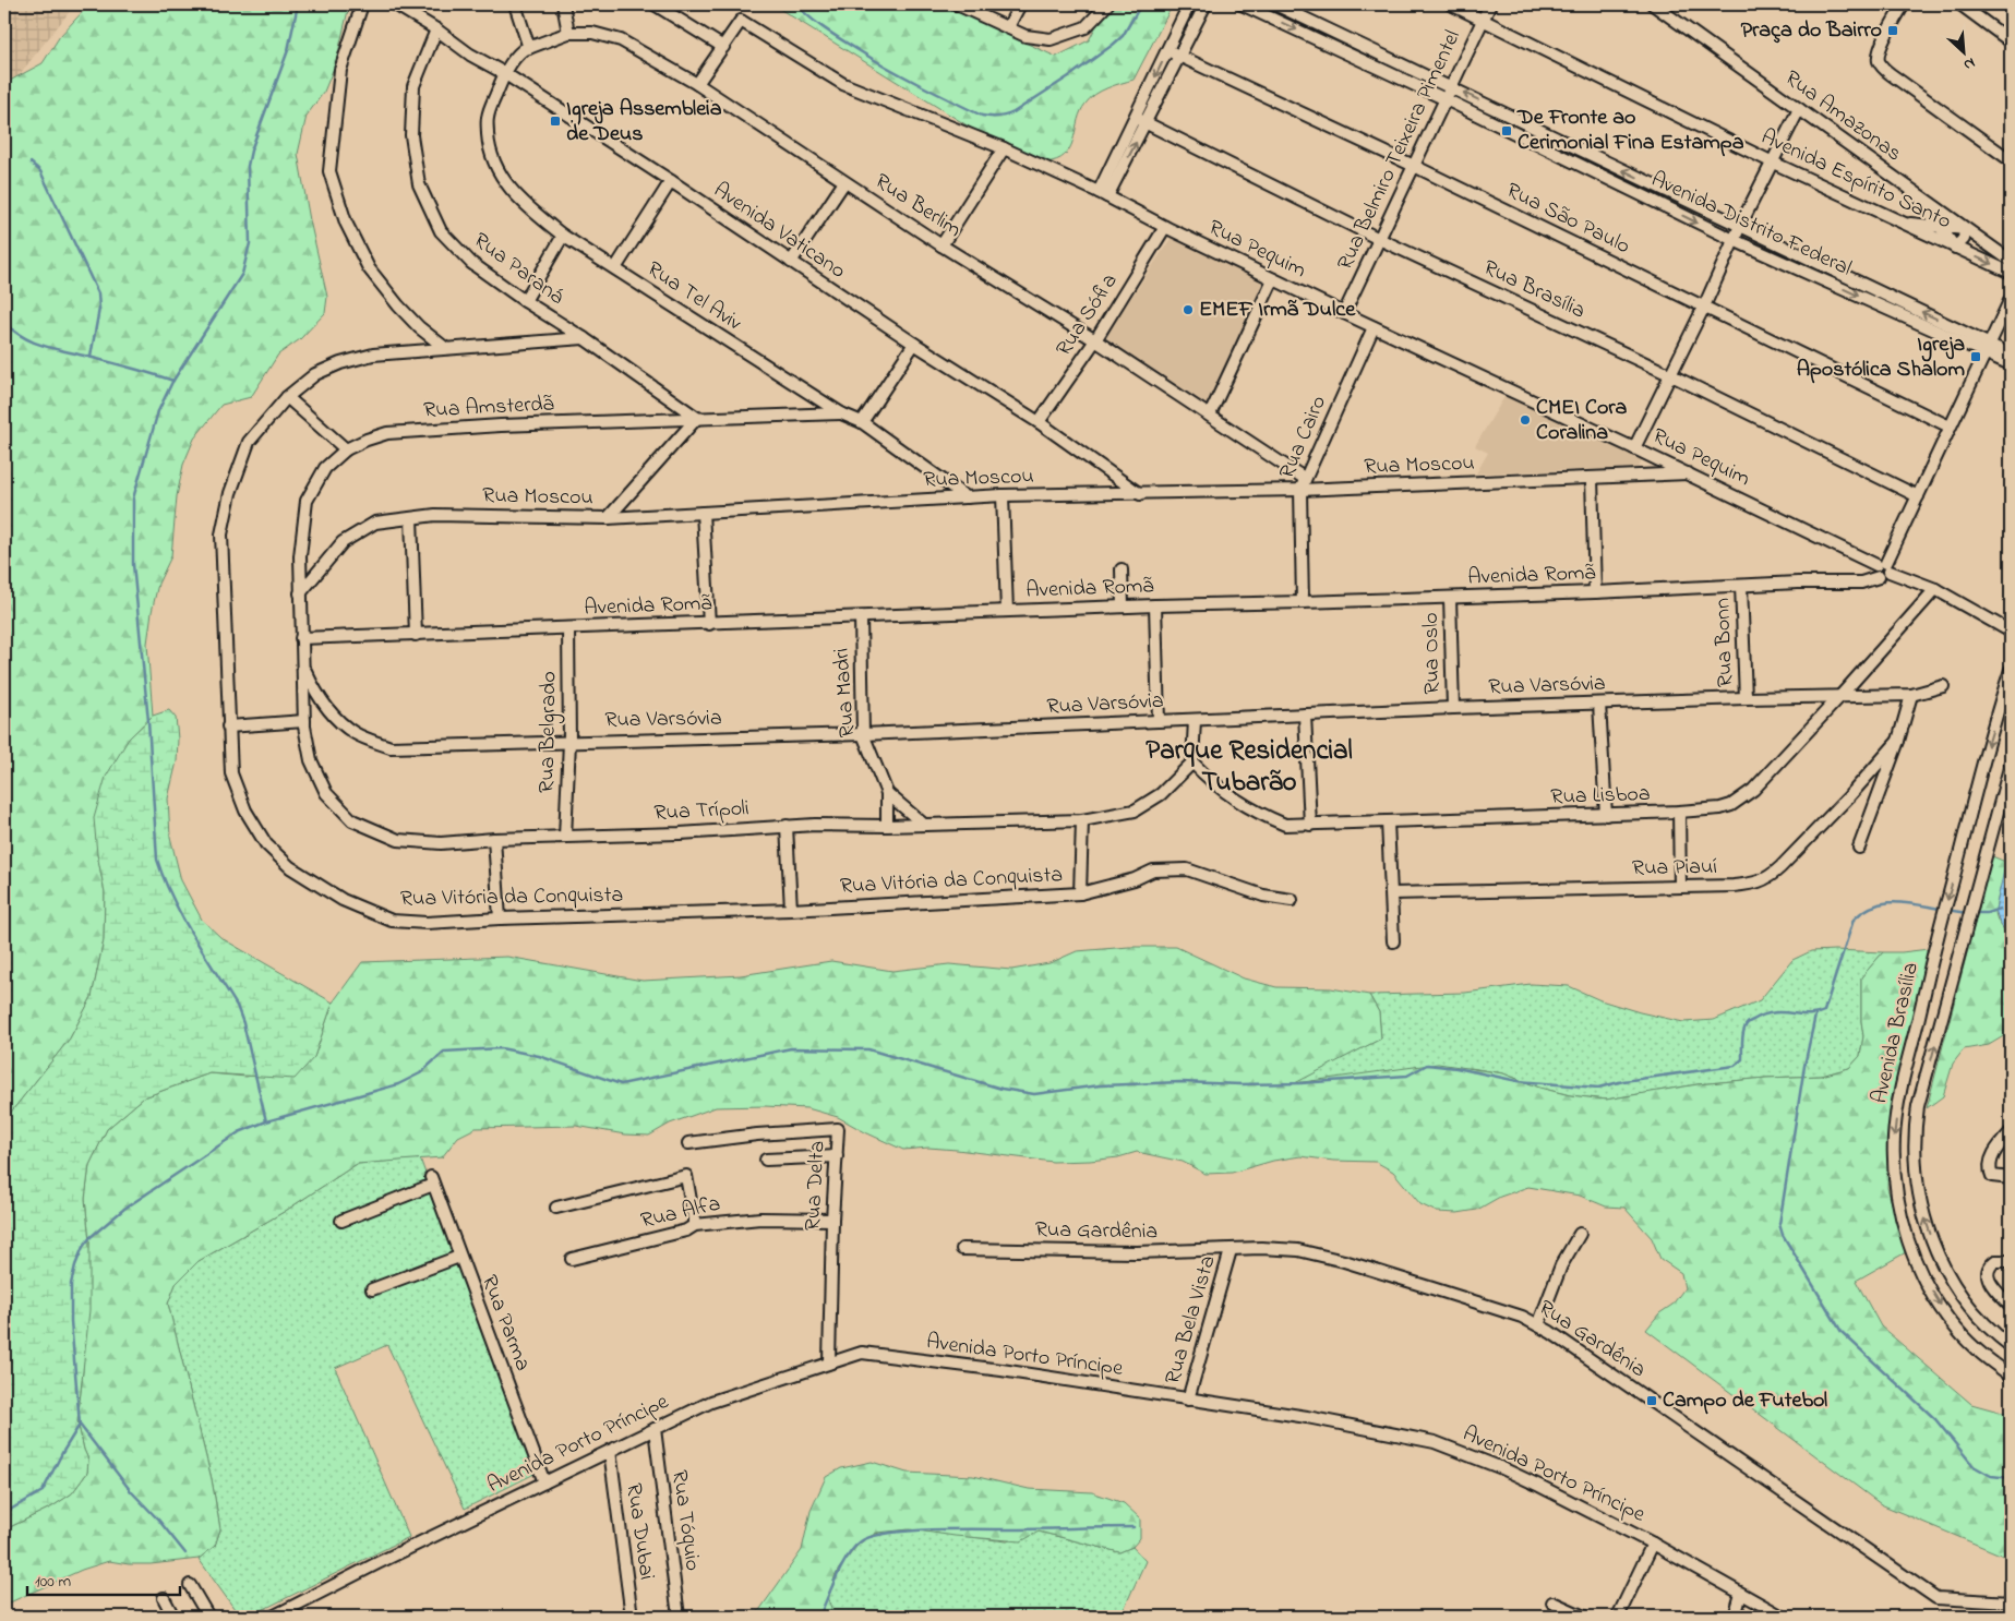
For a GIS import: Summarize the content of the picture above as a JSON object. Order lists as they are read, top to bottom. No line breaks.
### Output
{"streets":{"street":["Rua Amazonas","Rua Belmiro Teixeira Pimentel","Avenida Espírito Santo","Rua Berlim","Rua São Paulo","Avenida Distrito Federal","Avenida Vaticano","Rua Pequim","Rua Paraná","Rua Brasília","Rua Tel Aviv","Rua Sófia","Rua Amsterdã","Rua Cairo","Rua Moscou","Avenida Romã","Rua Bonn","Rua Oslo","Rua Varsóvia","Rua Madri","Rua Belgrado","Rua Lisboa","Rua Trípoli","Rua Piauí","Rua Vitória da Conquista","Avenida Brasília","Rua Delta","Rua Alfa","Rua Gardênia","Rua Bela Vista","Rua Parma","Avenida Porto Príncipe","Rua Tóquio","Rua Dubai"]},"crossings":[["Rua Belmiro Teixeira Pimentel","Avenida Espírito Santo"],["Rua Belmiro Teixeira Pimentel","Rua São Paulo"],["Rua Belmiro Teixeira Pimentel","Avenida Distrito Federal"],["Rua Belmiro Teixeira Pimentel","Rua Pequim"],["Rua Belmiro Teixeira Pimentel","Rua Brasília"],["Rua Berlim","Avenida Vaticano"],["Rua Berlim","Rua Tel Aviv"],["Rua Berlim","Rua Sófia"],["Rua Berlim","Rua Cairo"],["Avenida Vaticano","Rua Paraná"],["Avenida Vaticano","Rua Tel Aviv"],["Avenida Vaticano","Rua Sófia"],["Avenida Vaticano","Rua Moscou"],["Rua Pequim","Rua Sófia"],["Rua Pequim","Rua Cairo"],["Rua Pequim","Rua Moscou"],["Rua Pequim","Avenida Romã"],["Rua Pequim","Rua Lisboa"],["Rua Paraná","Rua Amsterdã"],["Rua Paraná","Rua Vitória da Conquista"],["Rua Tel Aviv","Rua Amsterdã"],["Rua Tel Aviv","Rua Moscou"],["Rua Amsterdã","Rua Moscou"],["Rua Amsterdã","Avenida Romã"],["Rua Amsterdã","Rua Trípoli"],["Rua Cairo","Rua Moscou"],["Rua Cairo","Avenida Romã"],["Avenida Romã","Rua Bonn"],["Avenida Romã","Rua Oslo"],["Avenida Romã","Rua Madri"],["Avenida Romã","Rua Belgrado"],["Avenida Romã","Rua Trípoli"],["Rua Bonn","Rua Varsóvia"],["Rua Oslo","Rua Varsóvia"],["Rua Varsóvia","Rua Madri"],["Rua Varsóvia","Rua Belgrado"],["Rua Varsóvia","Rua Lisboa"],["Rua Varsóvia","Rua Trípoli"],["Rua Madri","Rua Trípoli"],["Rua Belgrado","Rua Trípoli"],["Rua Lisboa","Rua Trípoli"],["Rua Delta","Rua Alfa"],["Rua Delta","Avenida Porto Príncipe"],["Rua Gardênia","Rua Bela Vista"],["Rua Bela Vista","Avenida Porto Príncipe"],["Rua Parma","Avenida Porto Príncipe"],["Avenida Porto Príncipe","Rua Tóquio"],["Avenida Porto Príncipe","Rua Dubai"]],"districts":["Parque Residencial Tubarão"],"places":{"transit":["Praça do Bairro","Igreja Assembleia de Deus","De Fronte ao Cerimonial Fina Estampa","Igreja Apostólica Shalom","Campo de Futebol"],"other":["EMEF Irmã Dulce","CMEI Cora Coralina"]},"scale_bar":"100 m","north":"bottom right"}
